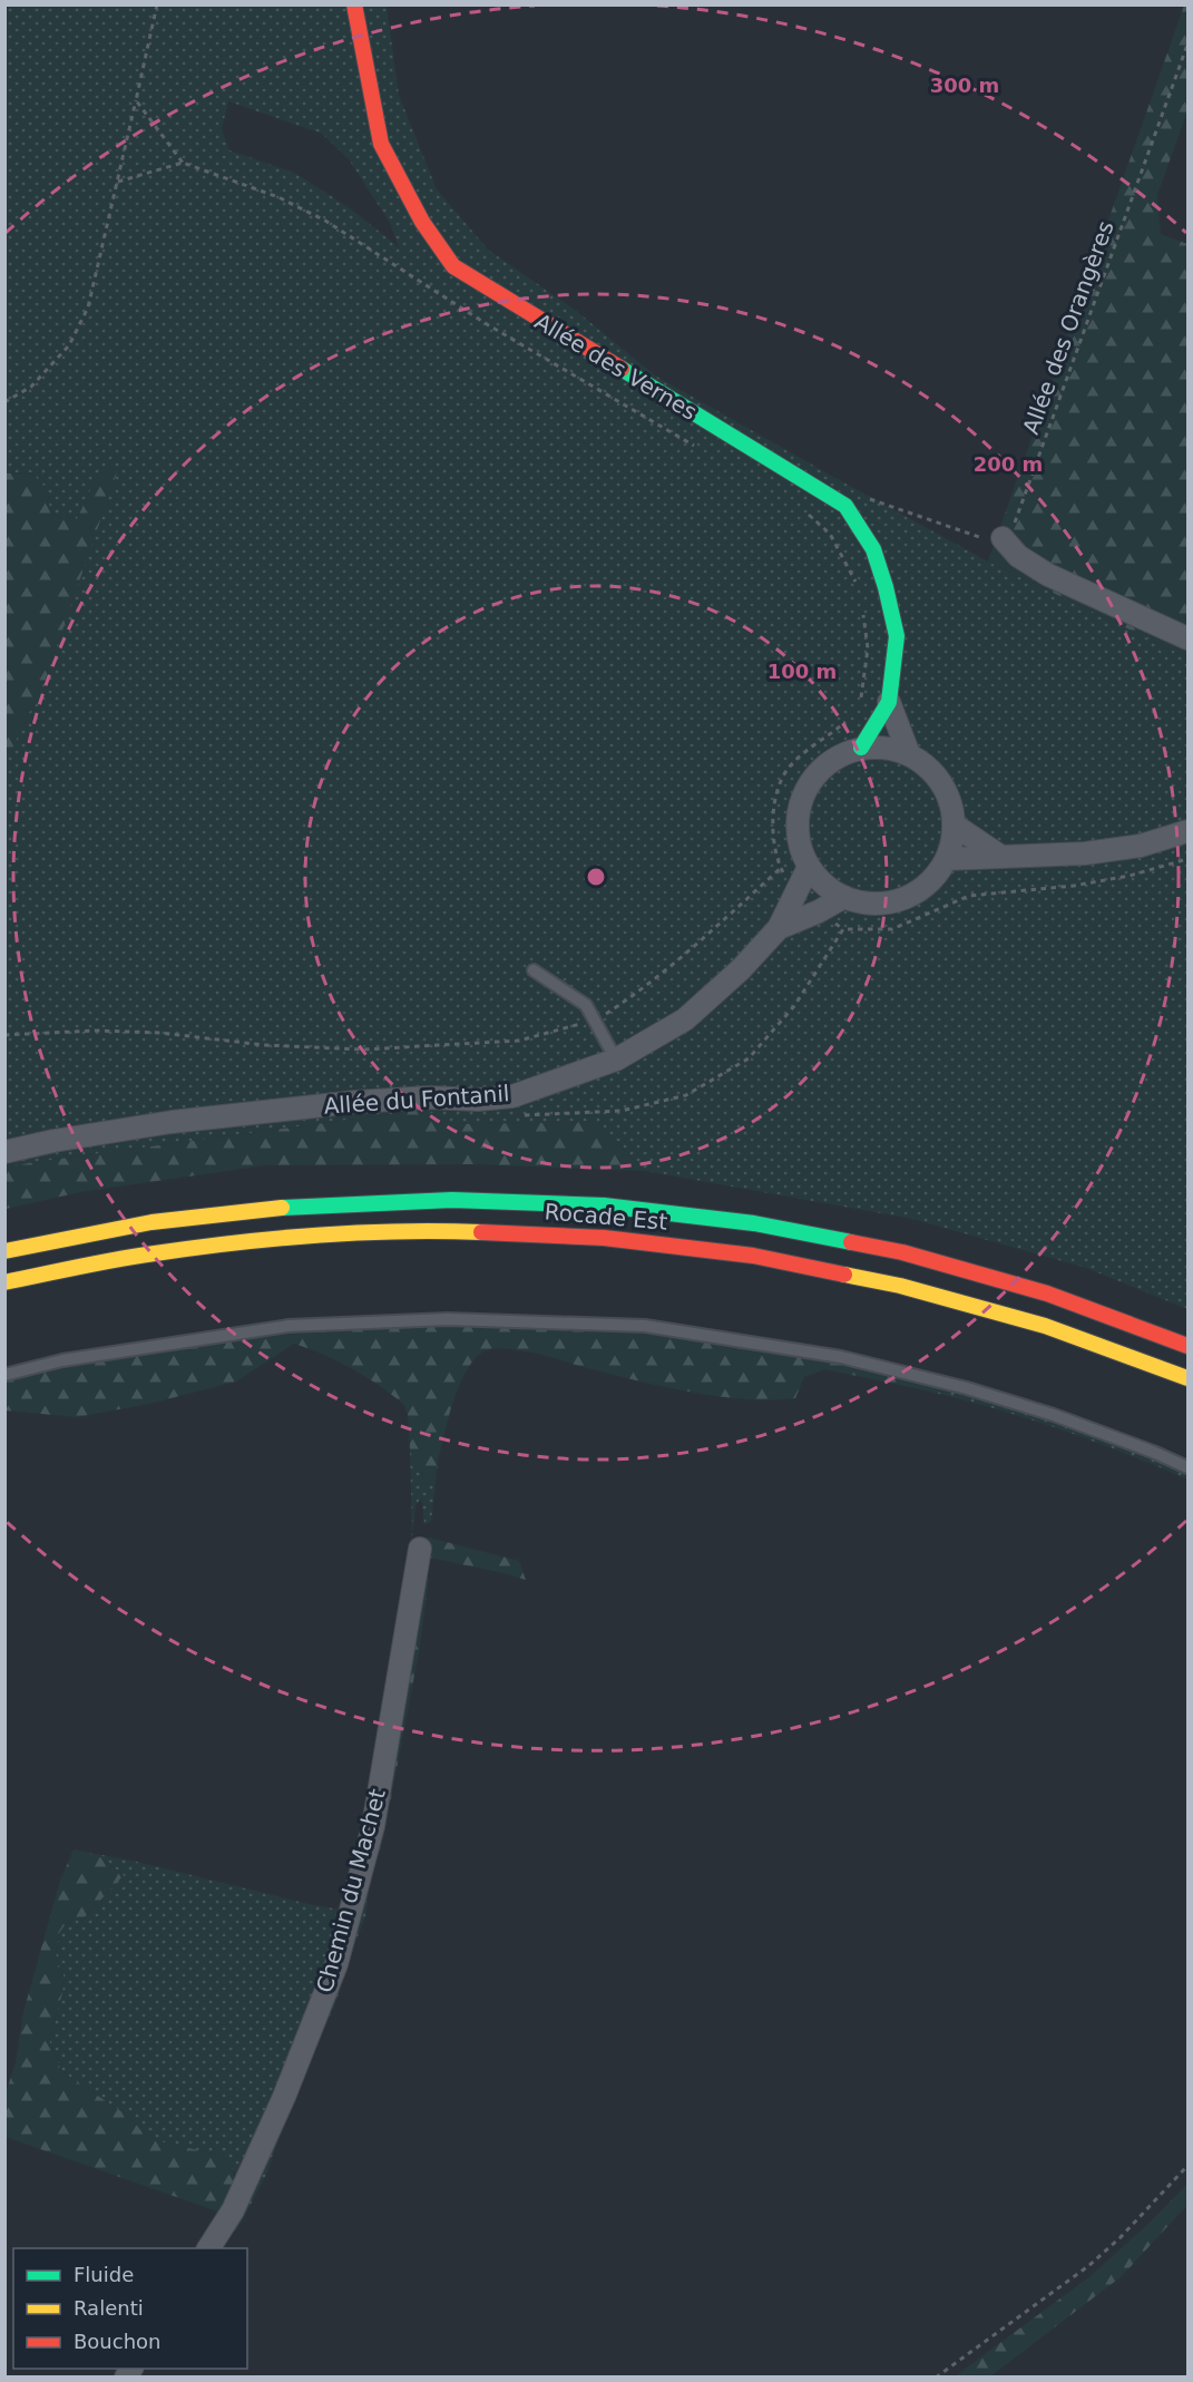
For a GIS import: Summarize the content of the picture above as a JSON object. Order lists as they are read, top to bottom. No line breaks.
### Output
{"streets":{"main road":["Allée des Vernes","Rocade Est"],"street":["Allée du Fontanil","Chemin du Machet"],"path":["Allée des Orangères"]},"crossings":[["Allée des Vernes","Allée du Fontanil"]],"legend":["Fluide","Ralenti","Bouchon"],"rings":["300 m","200 m","100 m"]}
